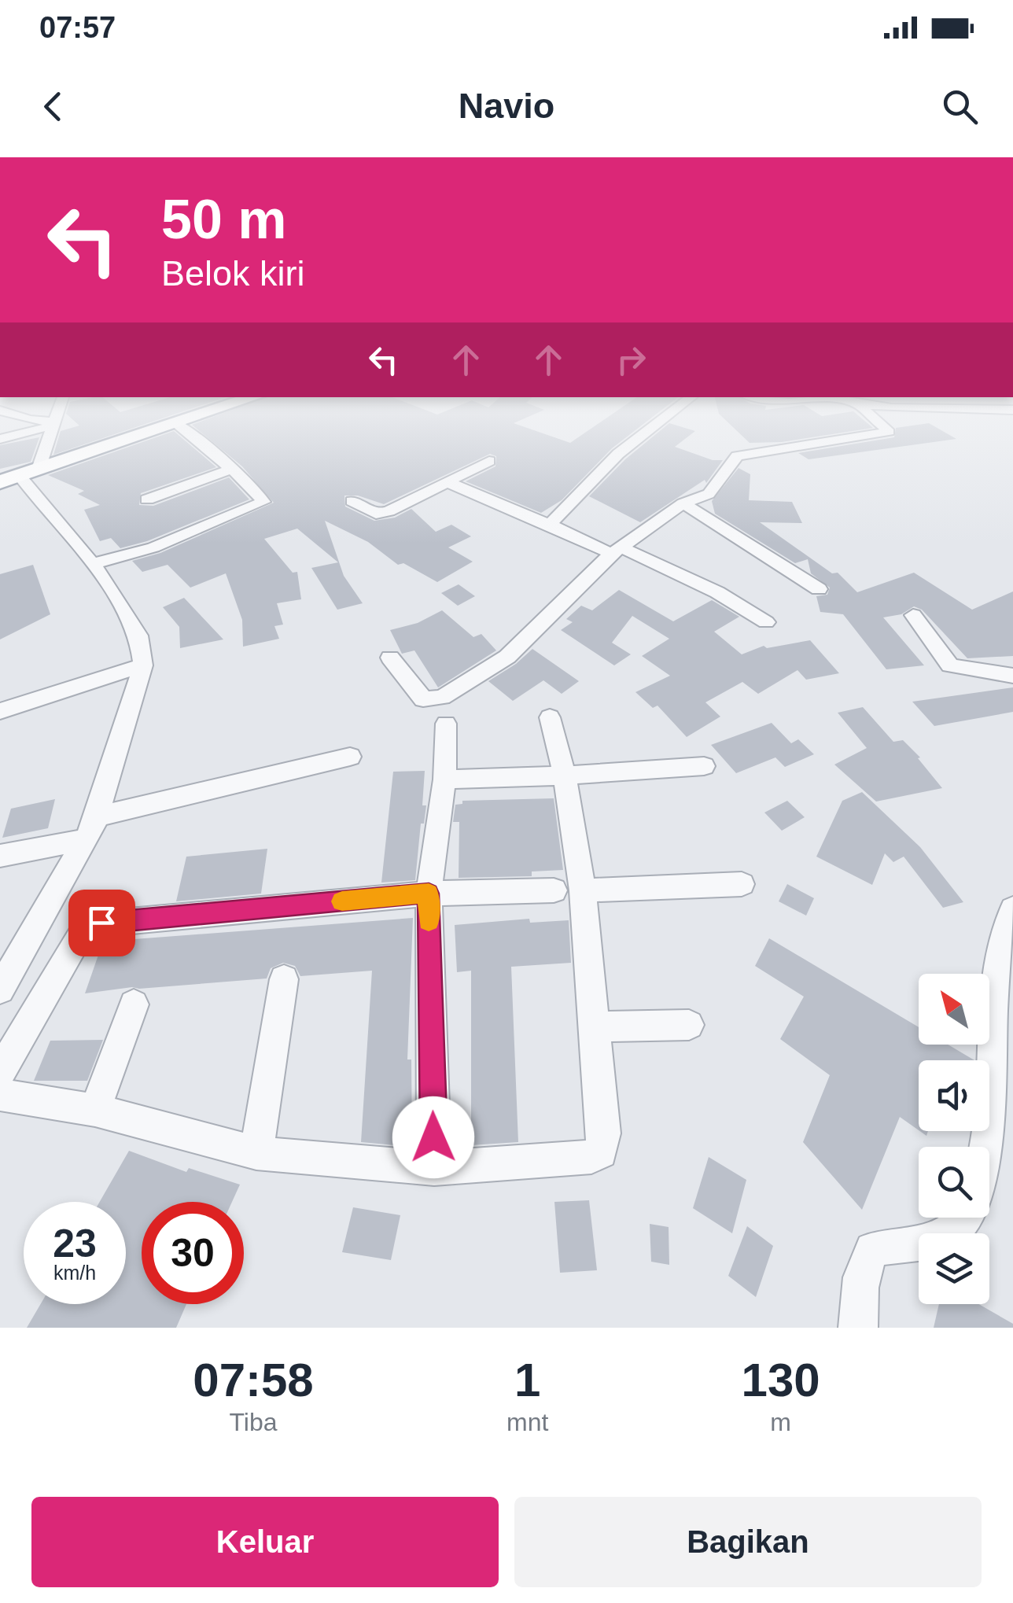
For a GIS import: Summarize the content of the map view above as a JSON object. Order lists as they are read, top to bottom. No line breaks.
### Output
{"north":"top left","page":{"status":"07:57","header":"Navio","turn":["50 m","Belok kiri"],"speed":"23 km/h","limit":"30","eta":["07:58","Tiba","1","mnt","130","m"],"buttons":["Keluar","Bagikan"]}}
